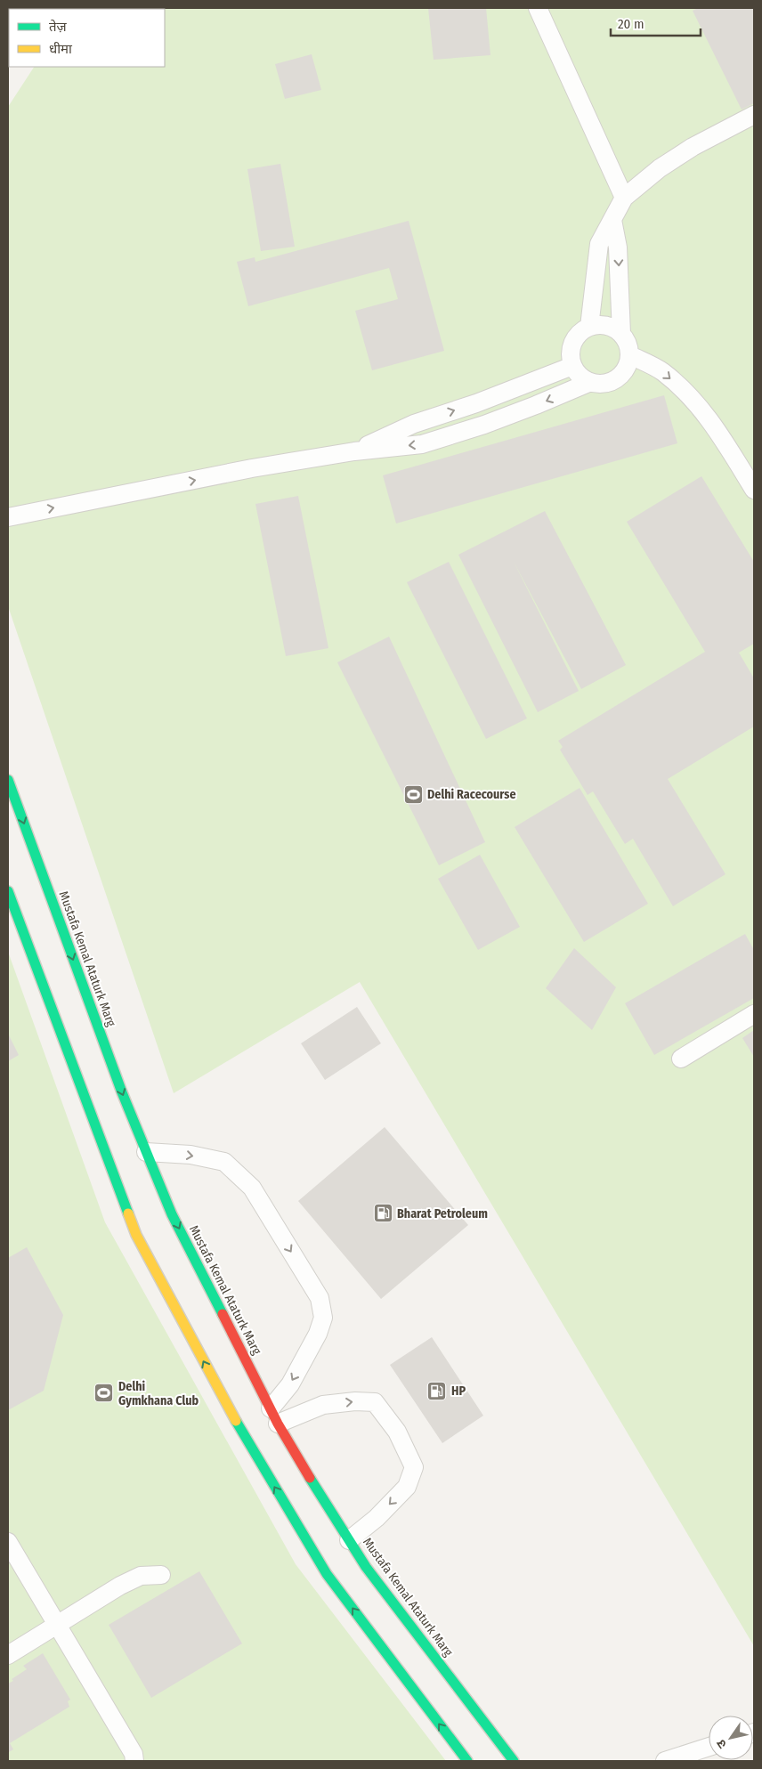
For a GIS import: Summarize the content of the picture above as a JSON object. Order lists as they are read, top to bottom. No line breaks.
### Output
{"streets":{"main road":["Mustafa Kemal Ataturk Marg"]},"places":{"sports":["Delhi Racecourse","Delhi Gymkhana Club"],"fuel station":["Bharat Petroleum","HP"]},"legend":["तेज़","धीमा"],"scale_bar":"20 m","north":"bottom left"}
